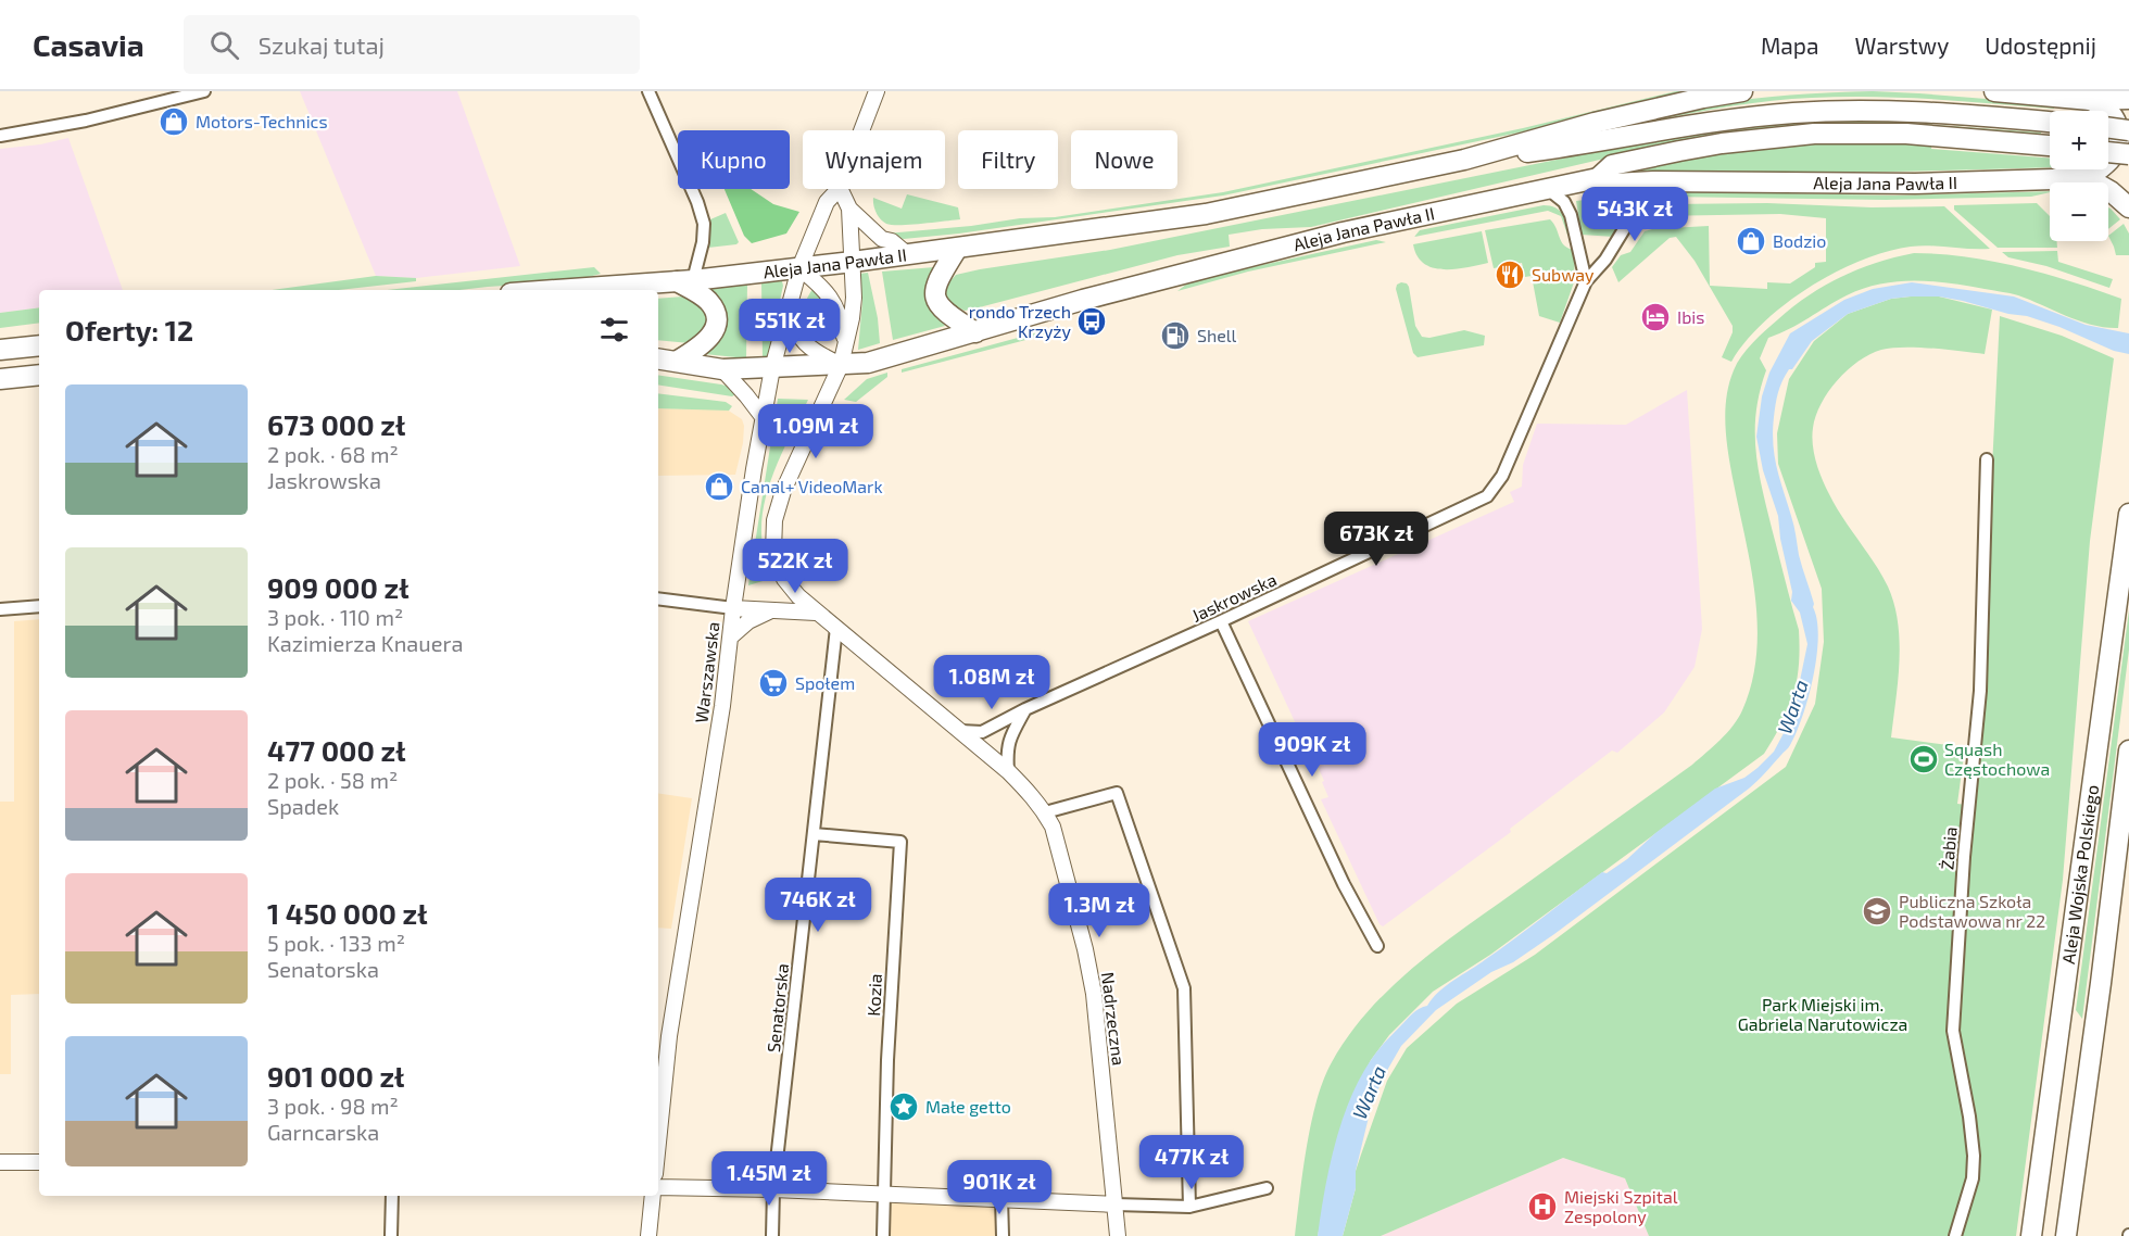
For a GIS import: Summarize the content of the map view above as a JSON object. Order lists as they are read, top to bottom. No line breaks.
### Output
{"streets":{"main road":["Aleja Jana Pawła II","Aleja Wojska Polskiego"],"street":["Jaskrowska","Warszawska","Żabia","Kozia","Senatorska","Nadrzeczna"]},"crossings":[["Aleja Jana Pawła II","Jaskrowska"],["Aleja Jana Pawła II","Warszawska"],["Aleja Jana Pawła II","Nadrzeczna"],["Jaskrowska","Nadrzeczna"],["Kozia","Senatorska"],["Senatorska","Nadrzeczna"]],"water":["Warta"],"parks":["Park Miejski im. Gabriela Narutowicza"],"places":{"shop":["Motors-Technics","Bodzio","Canal+ VideoMark"],"restaurant":["Subway"],"hotel":["Ibis"],"bus stop":["rondo Trzech Krzyży"],"fuel station":["Shell"],"supermarket":["Społem"],"sports":["Squash Częstochowa"],"school or university":["Publiczna Szkoła Podstawowa nr 22"],"place":["Małe getto"],"hospital":["Miejski Szpital Zespolony"]},"page":{"header":"Casavia","search":"Szukaj tutaj","nav":["Mapa","Warstwy","Udostępnij"],"map_buttons":["+","−"],"chip":["Kupno","Wynajem","Filtry","Nowe"],"price":["543K zł","551K zł","1.09M zł","673K zł","522K zł","1.08M zł","909K zł","746K zł","1.3M zł","477K zł","1.45M zł","901K zł"],"heading":"Oferty: 12","list":[{"name":"673 000 zł","note":"2 pok. · 68 m² · Jaskrowska"},{"name":"909 000 zł","note":"3 pok. · 110 m² · Kazimierza Knauera"},{"name":"477 000 zł","note":"2 pok. · 58 m² · Spadek"},{"name":"1 450 000 zł","note":"5 pok. · 133 m² · Senatorska"},{"name":"901 000 zł","note":"3 pok. · 98 m² · Garncarska"}]}}
